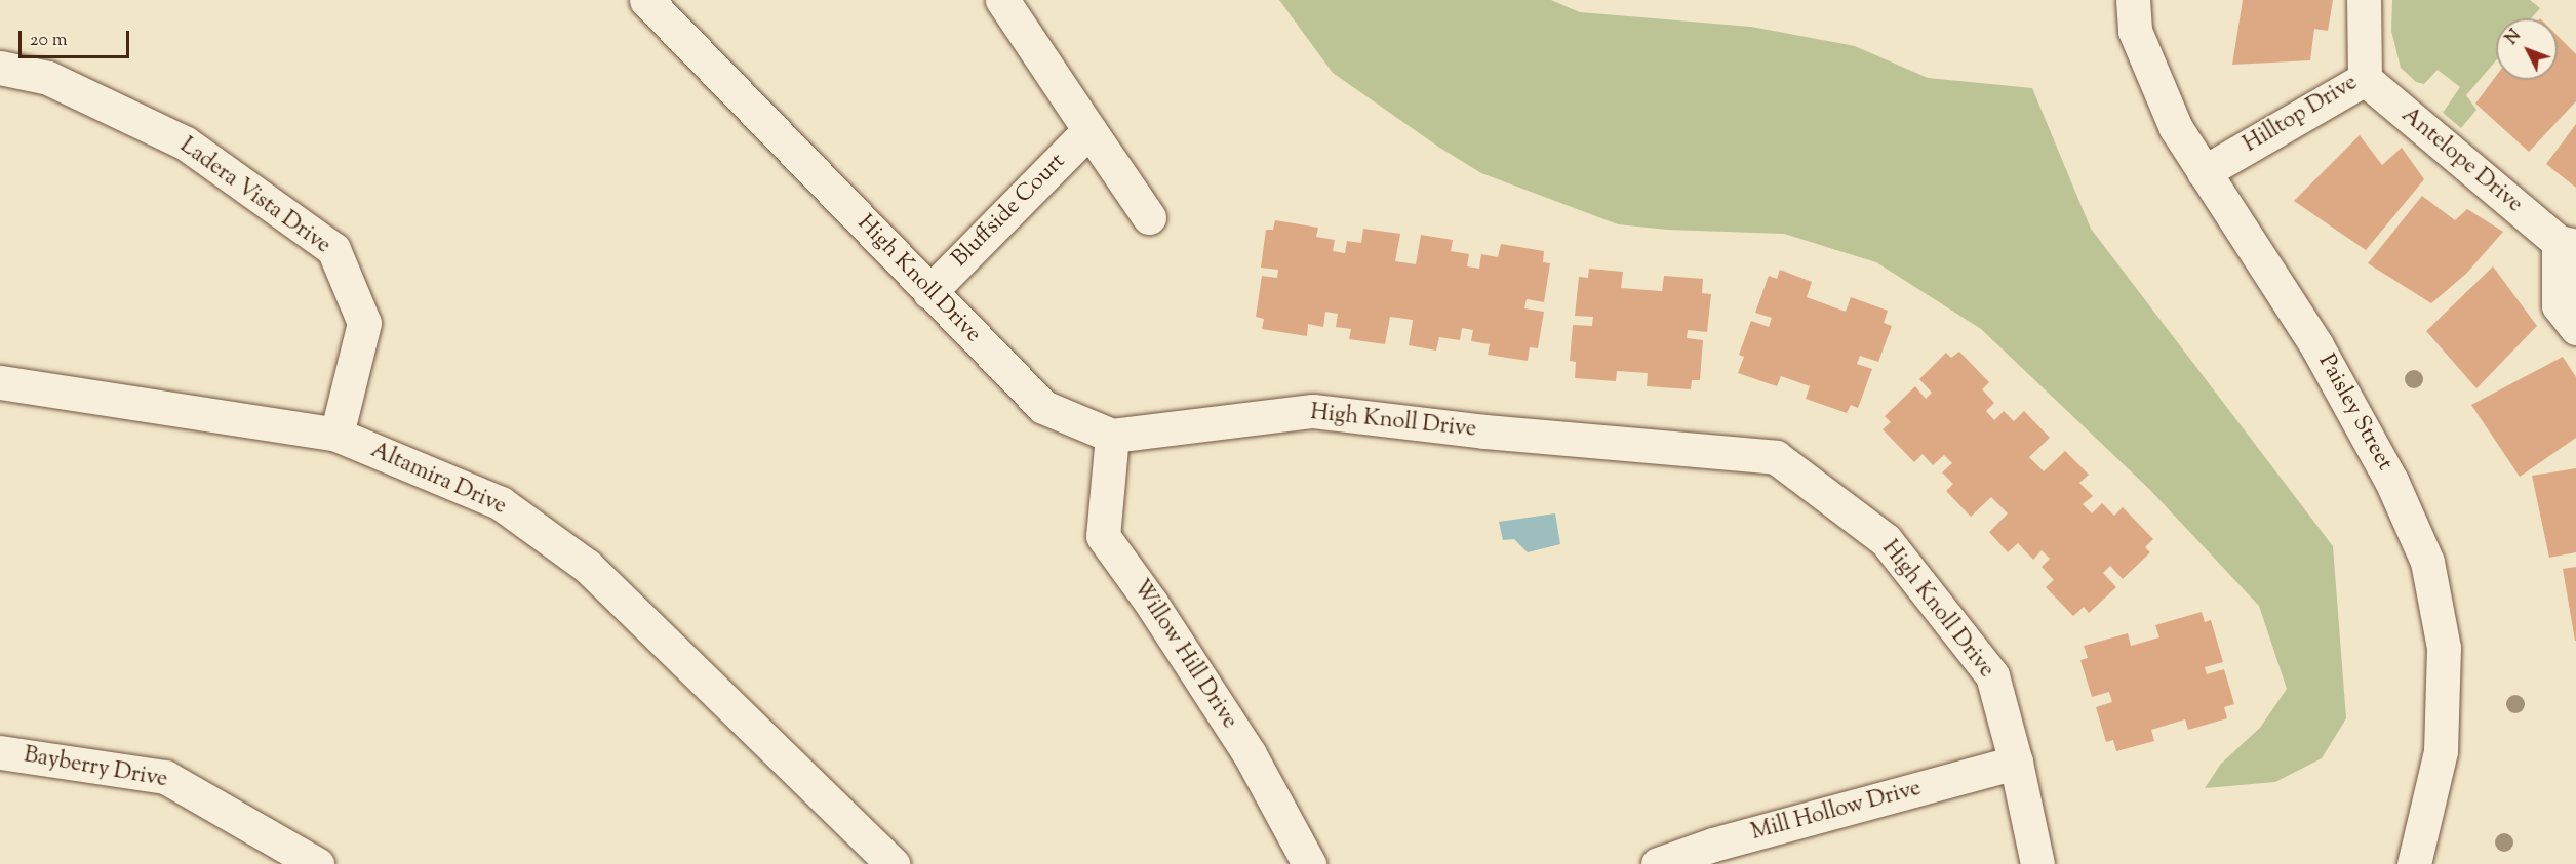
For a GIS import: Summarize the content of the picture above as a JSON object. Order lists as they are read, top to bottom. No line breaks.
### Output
{"streets":{"street":["Hilltop Drive","Antelope Drive","Ladera Vista Drive","Bluffside Court","High Knoll Drive","Paisley Street","Altamira Drive","Willow Hill Drive","Bayberry Drive","Mill Hollow Drive"]},"crossings":[["Hilltop Drive","Antelope Drive"],["Hilltop Drive","Paisley Street"],["Ladera Vista Drive","Altamira Drive"],["Bluffside Court","High Knoll Drive"],["High Knoll Drive","Willow Hill Drive"],["High Knoll Drive","Mill Hollow Drive"]],"scale_bar":"20 m","north":"top left"}
